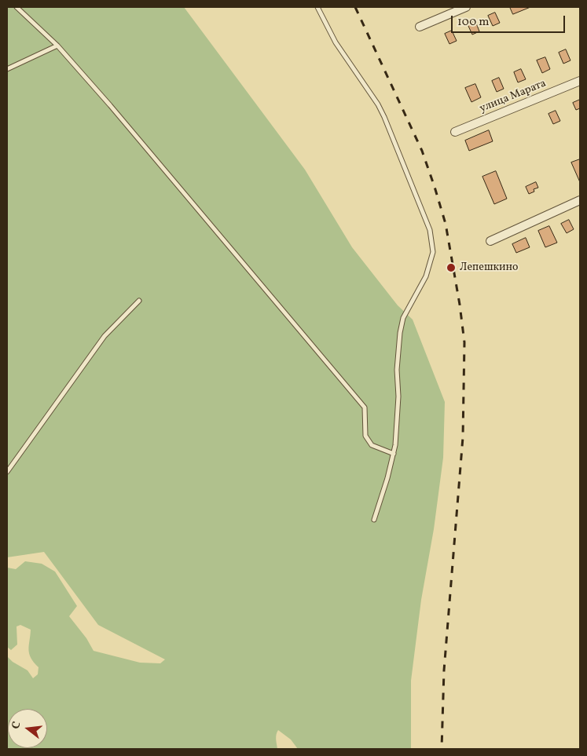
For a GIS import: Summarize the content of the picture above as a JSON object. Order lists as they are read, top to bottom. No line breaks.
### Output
{"streets":{"street":["улица Марата"]},"places":["Лепешкино"],"scale_bar":"100 m","north":"left"}
